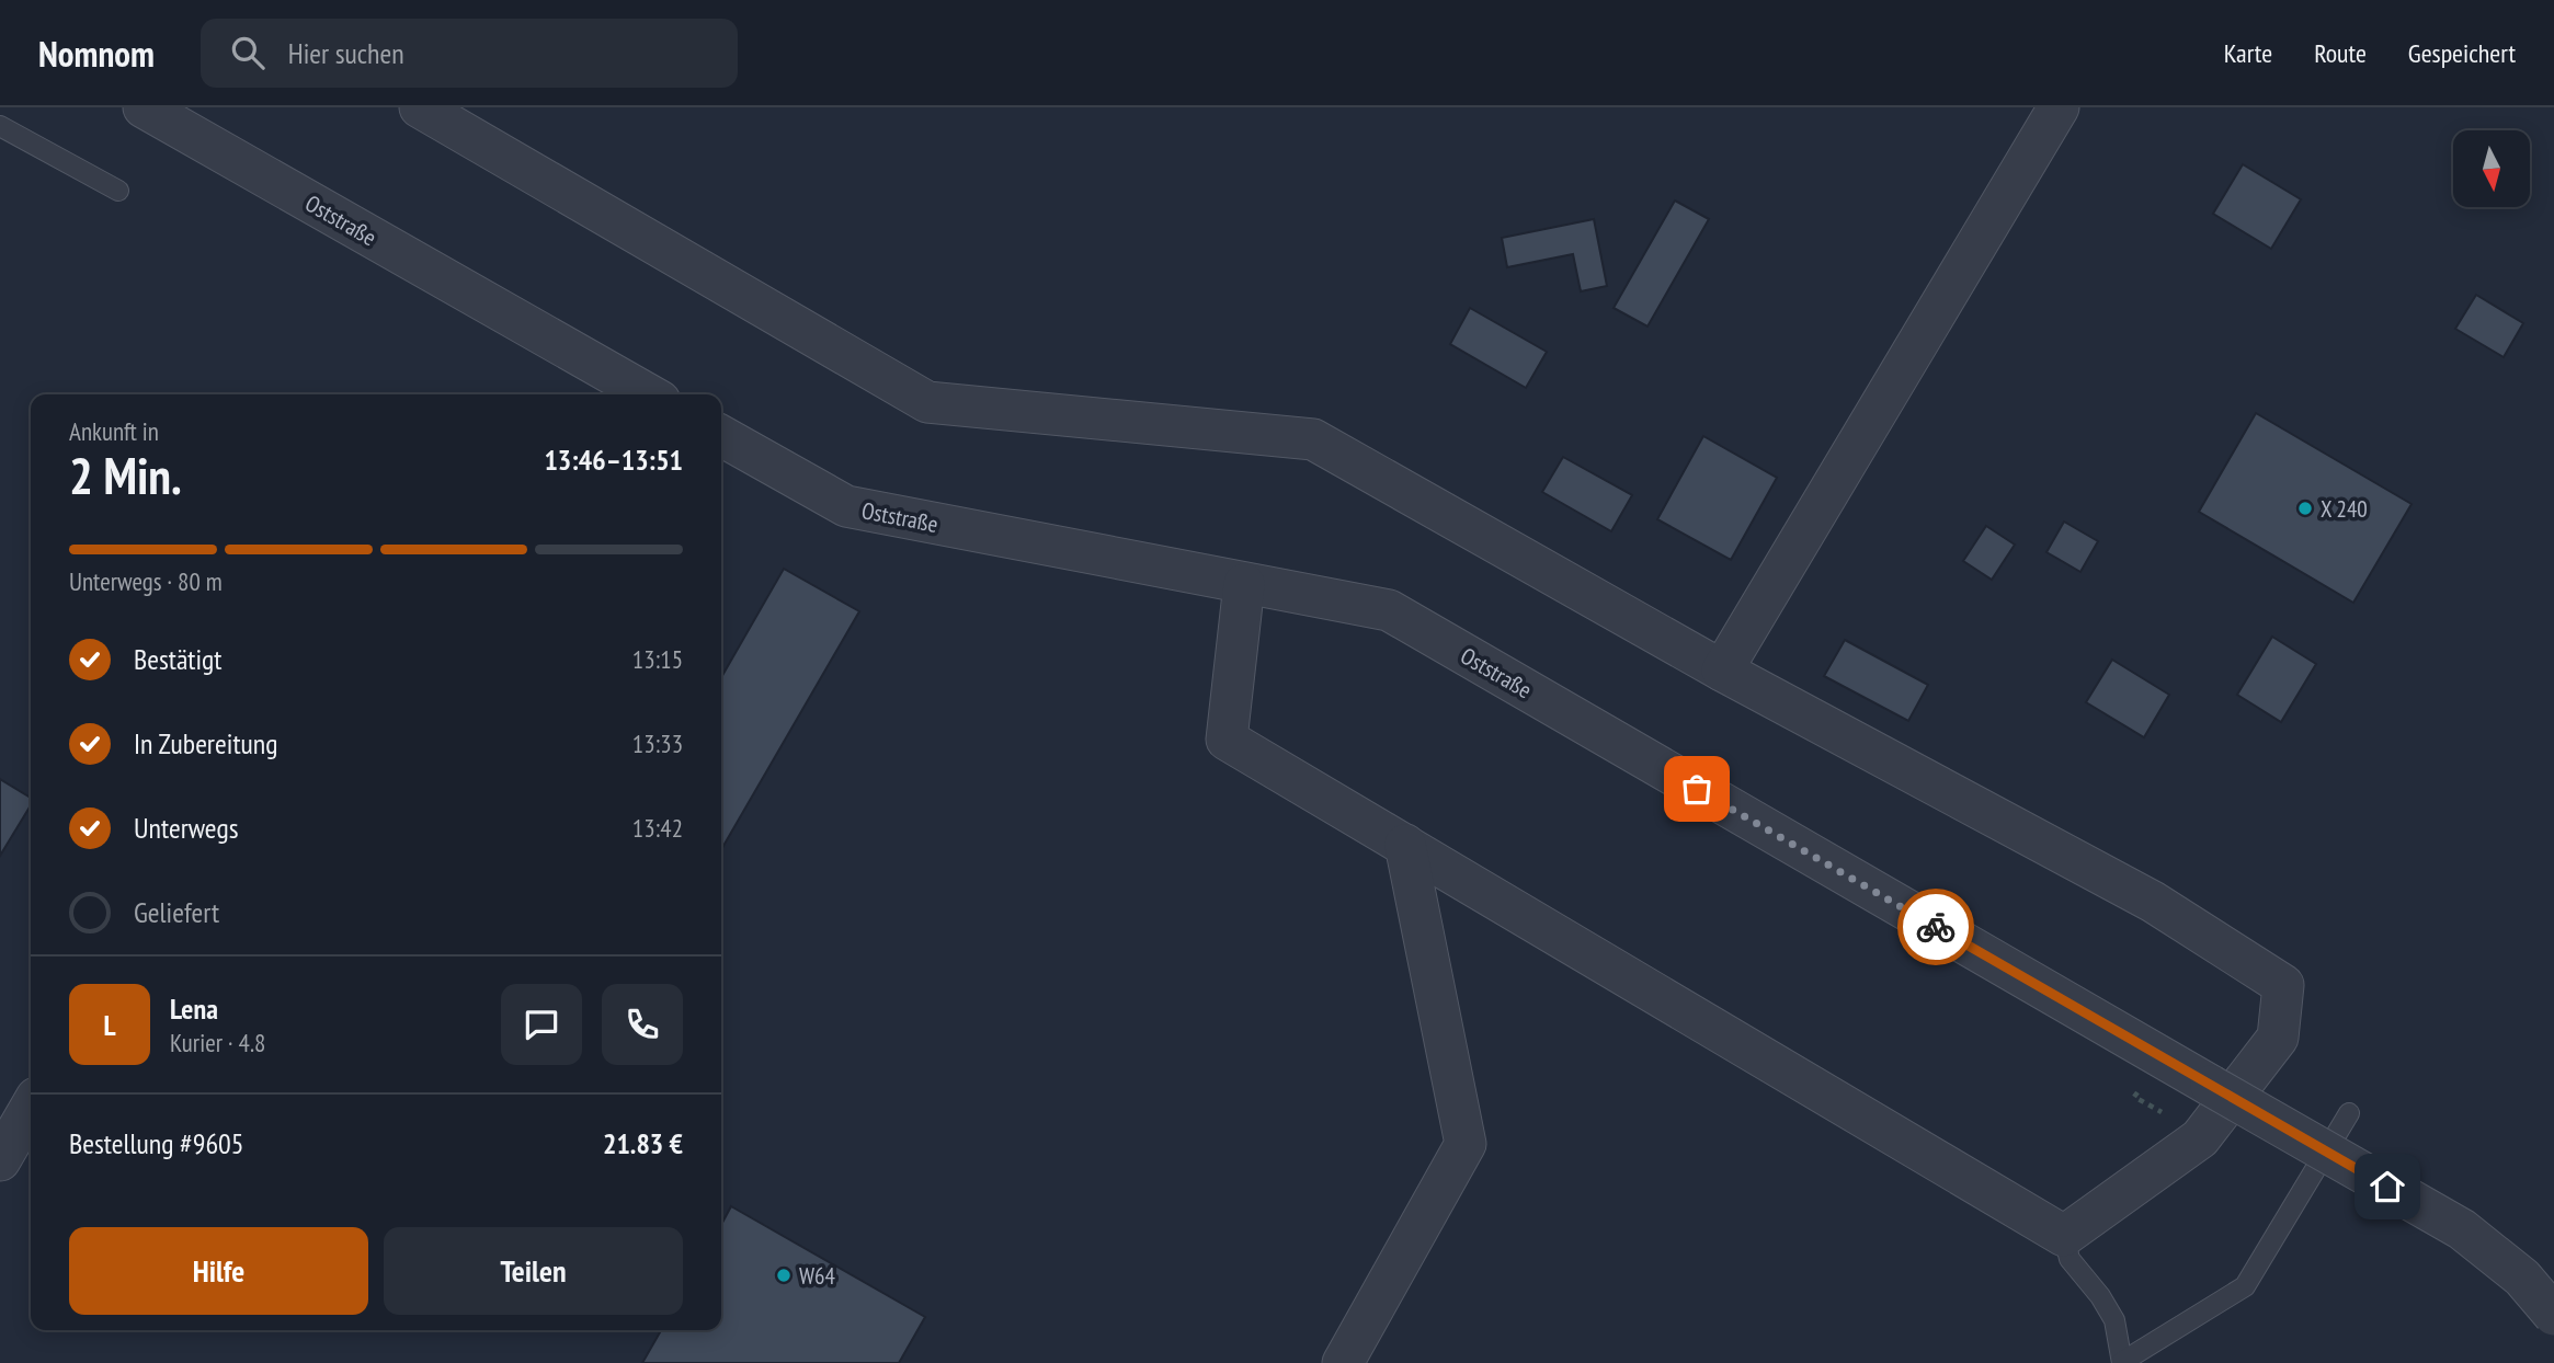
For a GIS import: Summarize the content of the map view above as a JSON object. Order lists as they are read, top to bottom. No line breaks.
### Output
{"streets":{"street":["Oststraße"]},"places":["X 240","W64"],"north":"bottom","page":{"header":"Nomnom","search":"Hier suchen","nav":["Karte","Route","Gespeichert"],"heading":["2 Min.","Ankunft in","13:46–13:51"],"panel":["Lena","Kurier · 4.8","Bestellung #9605","21.83 €"],"bar":"Unterwegs · 80 m","list":[["Bestätigt","13:15"],["In Zubereitung","13:33"],["Unterwegs","13:42"],"Geliefert"],"round":"L","buttons":["Hilfe","Teilen"]}}
